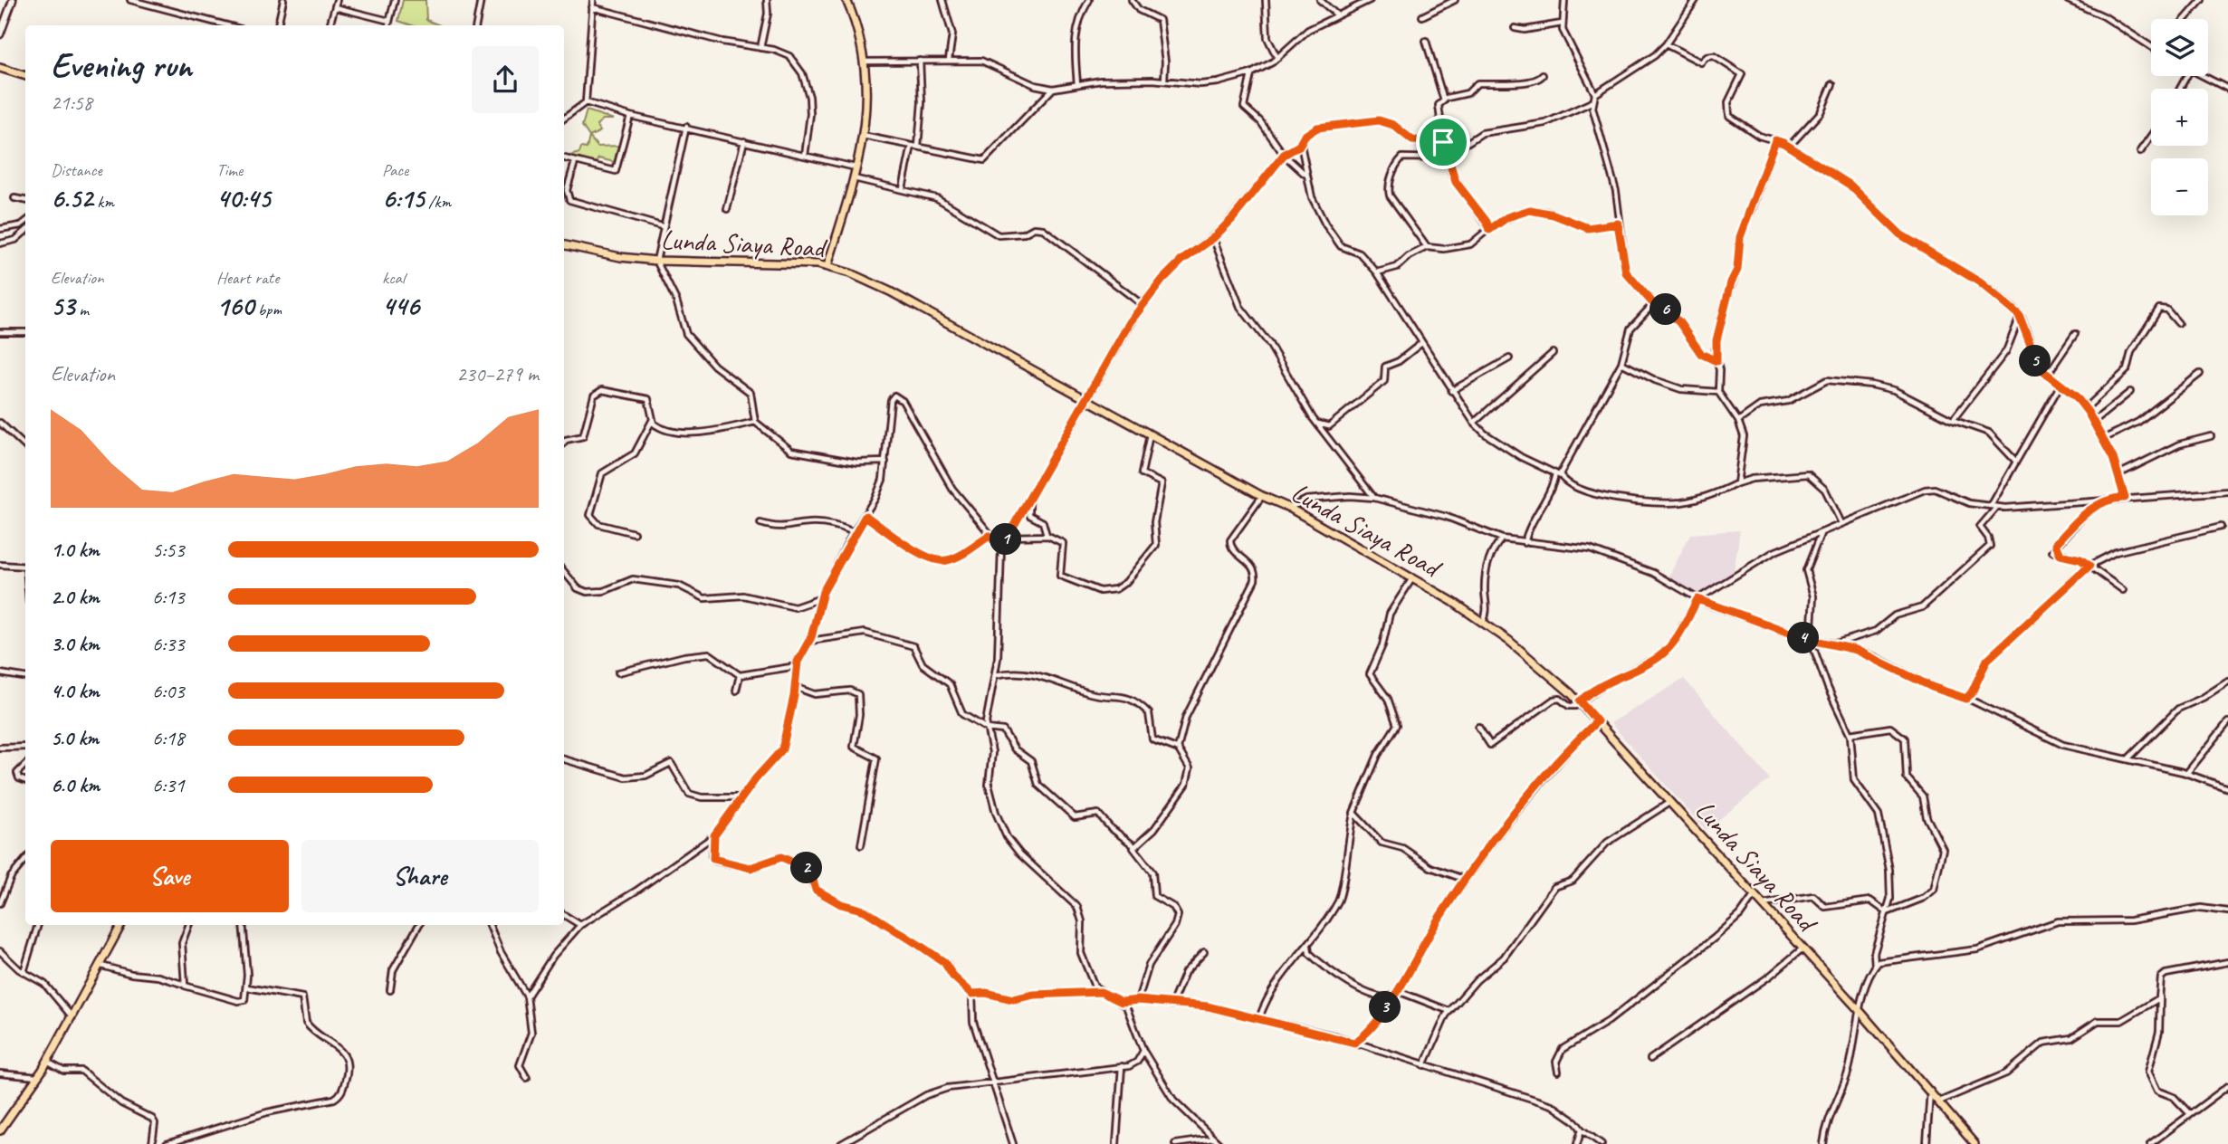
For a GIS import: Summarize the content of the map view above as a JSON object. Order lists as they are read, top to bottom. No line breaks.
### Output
{"streets":{"main road":["Lunda Siaya Road"]},"page":{"map_buttons":["+","−"],"heading":["Evening run","21:58"],"stats":[["Distance","6.52 km"],["Time","40:45"],["Pace","6:15 /km"],["Elevation","53 m"],["Heart rate","160 bpm"],["kcal","446"]],"pins":["6","5","1","4","2","3"],"chart":["Elevation","230–279 m"],"list":[{"name":"1.0 km","note":"5:53"},{"name":"2.0 km","note":"6:13"},{"name":"3.0 km","note":"6:33"},{"name":"4.0 km","note":"6:03"},{"name":"5.0 km","note":"6:18"},{"name":"6.0 km","note":"6:31"}],"buttons":["Save","Share"]}}
